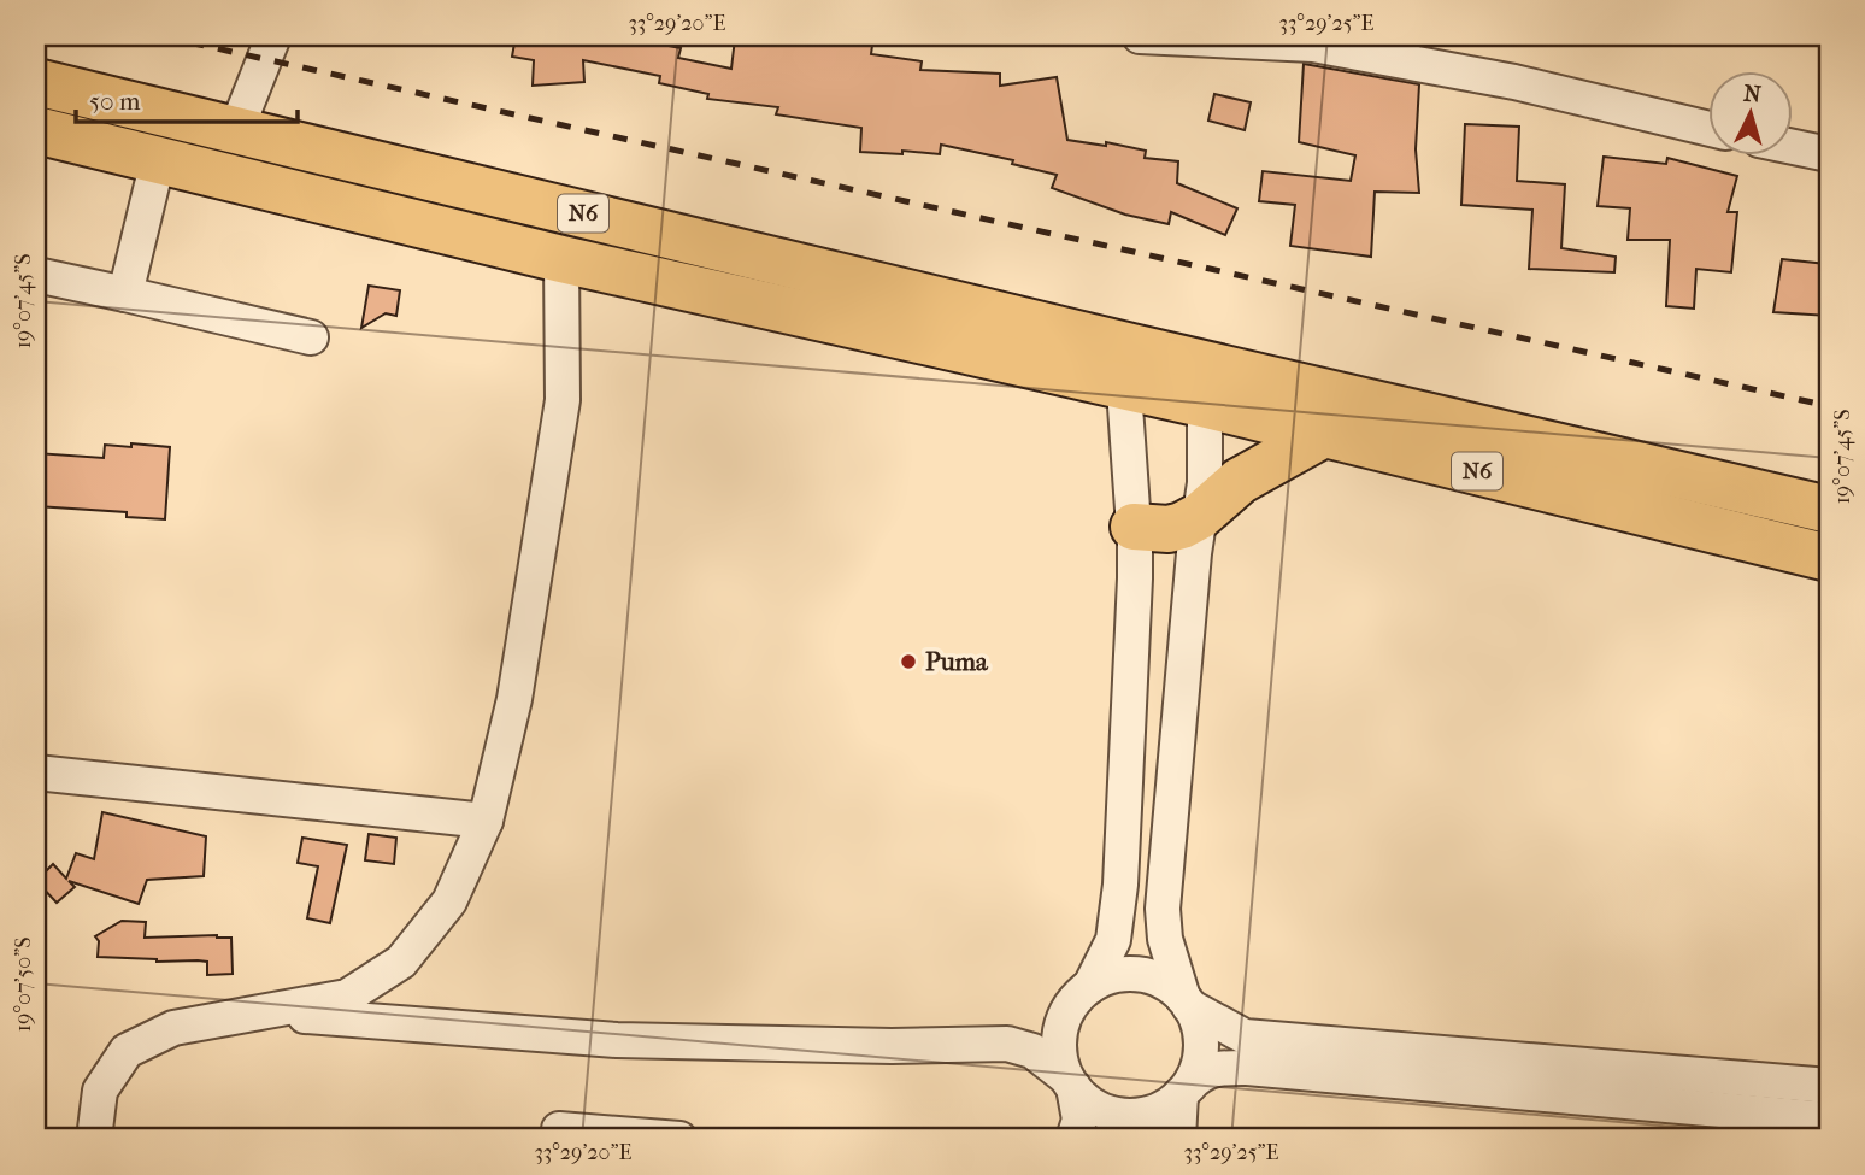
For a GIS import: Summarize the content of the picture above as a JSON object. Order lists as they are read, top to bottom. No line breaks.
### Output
{"streets":{"highway":["N6"]},"places":["Puma"],"scale_bar":"50 m","north":"top","coordinates":["33°29'20\"E","33°29'25\"E","19°07'45\"S","19°07'50\"S"]}
